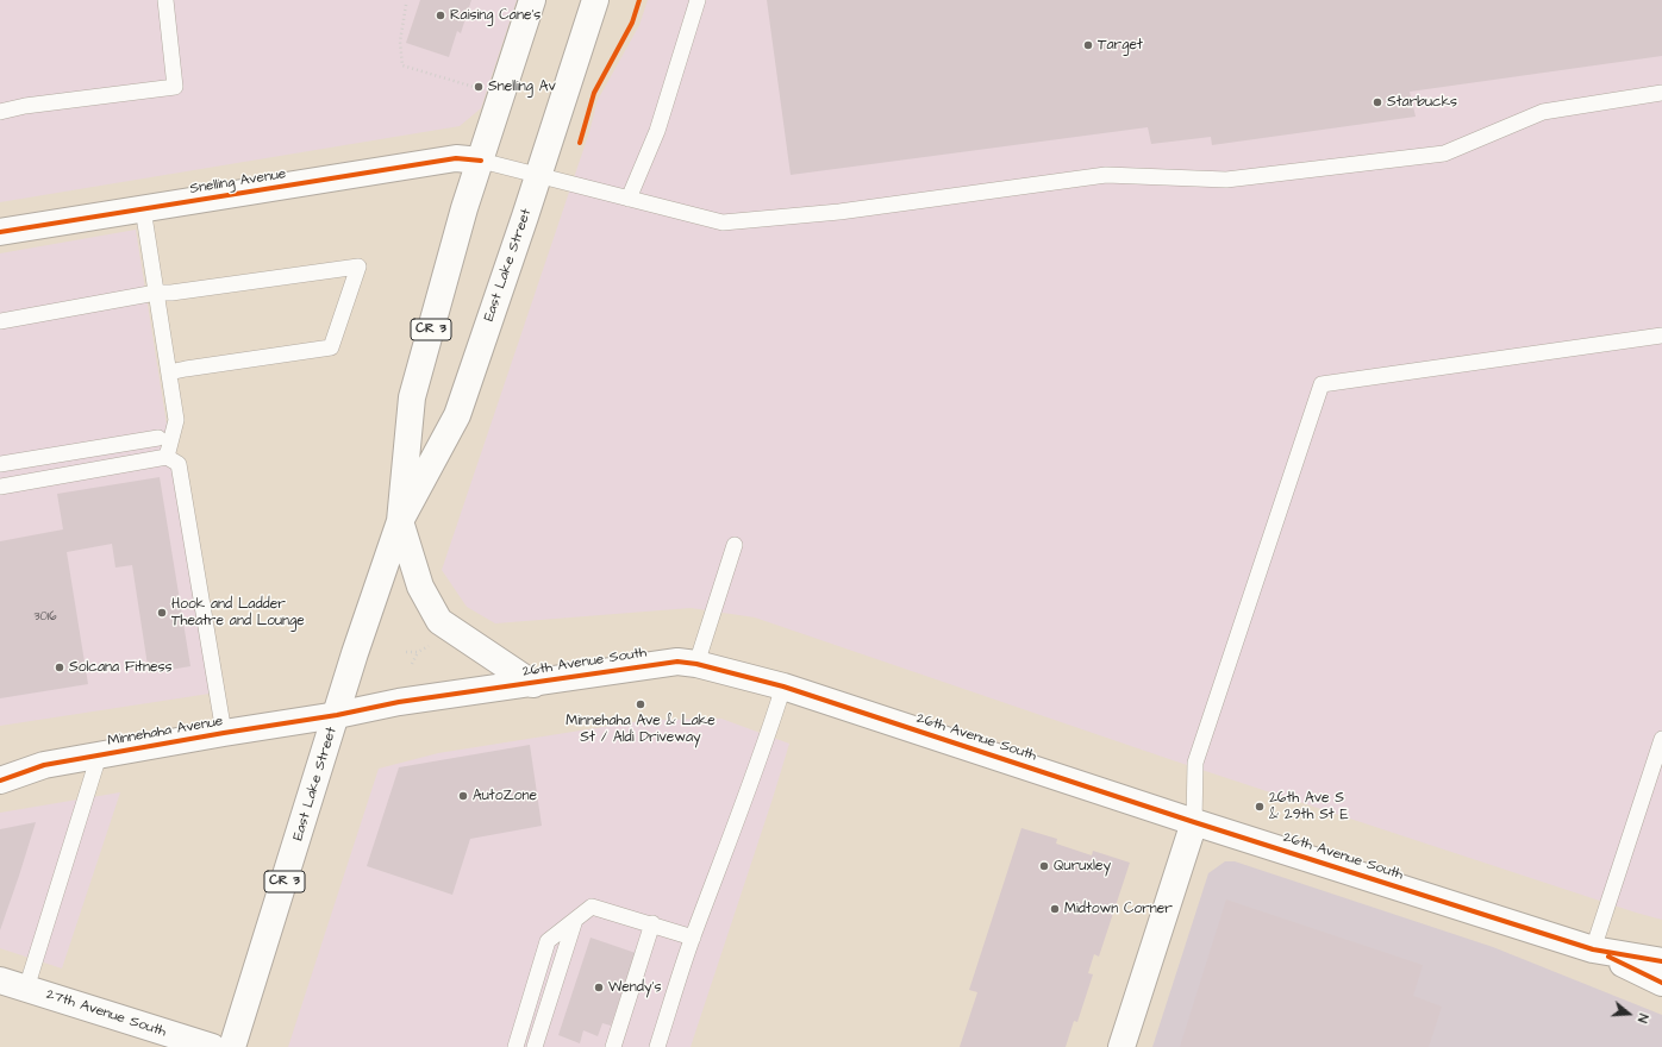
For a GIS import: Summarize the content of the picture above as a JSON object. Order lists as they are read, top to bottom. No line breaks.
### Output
{"streets":{"main road":["Snelling Avenue","East Lake Street","CR 3","26th Avenue South","Minnehaha Avenue","27th Avenue South"]},"crossings":[["Snelling Avenue","East Lake Street"],["East Lake Street","26th Avenue South"],["East Lake Street","Minnehaha Avenue"],["26th Avenue South","Minnehaha Avenue"]],"places":["Raising Cane's","Target","Snelling Av","Starbucks","Hook and Ladder Theatre and Lounge","Solcana Fitness","Minnehaha Ave & Lake St / Aldi Driveway","AutoZone","26th Ave S & 29th St E","Quruxley","Midtown Corner","Wendy's"],"house_numbers":["3016"],"north":"right"}
